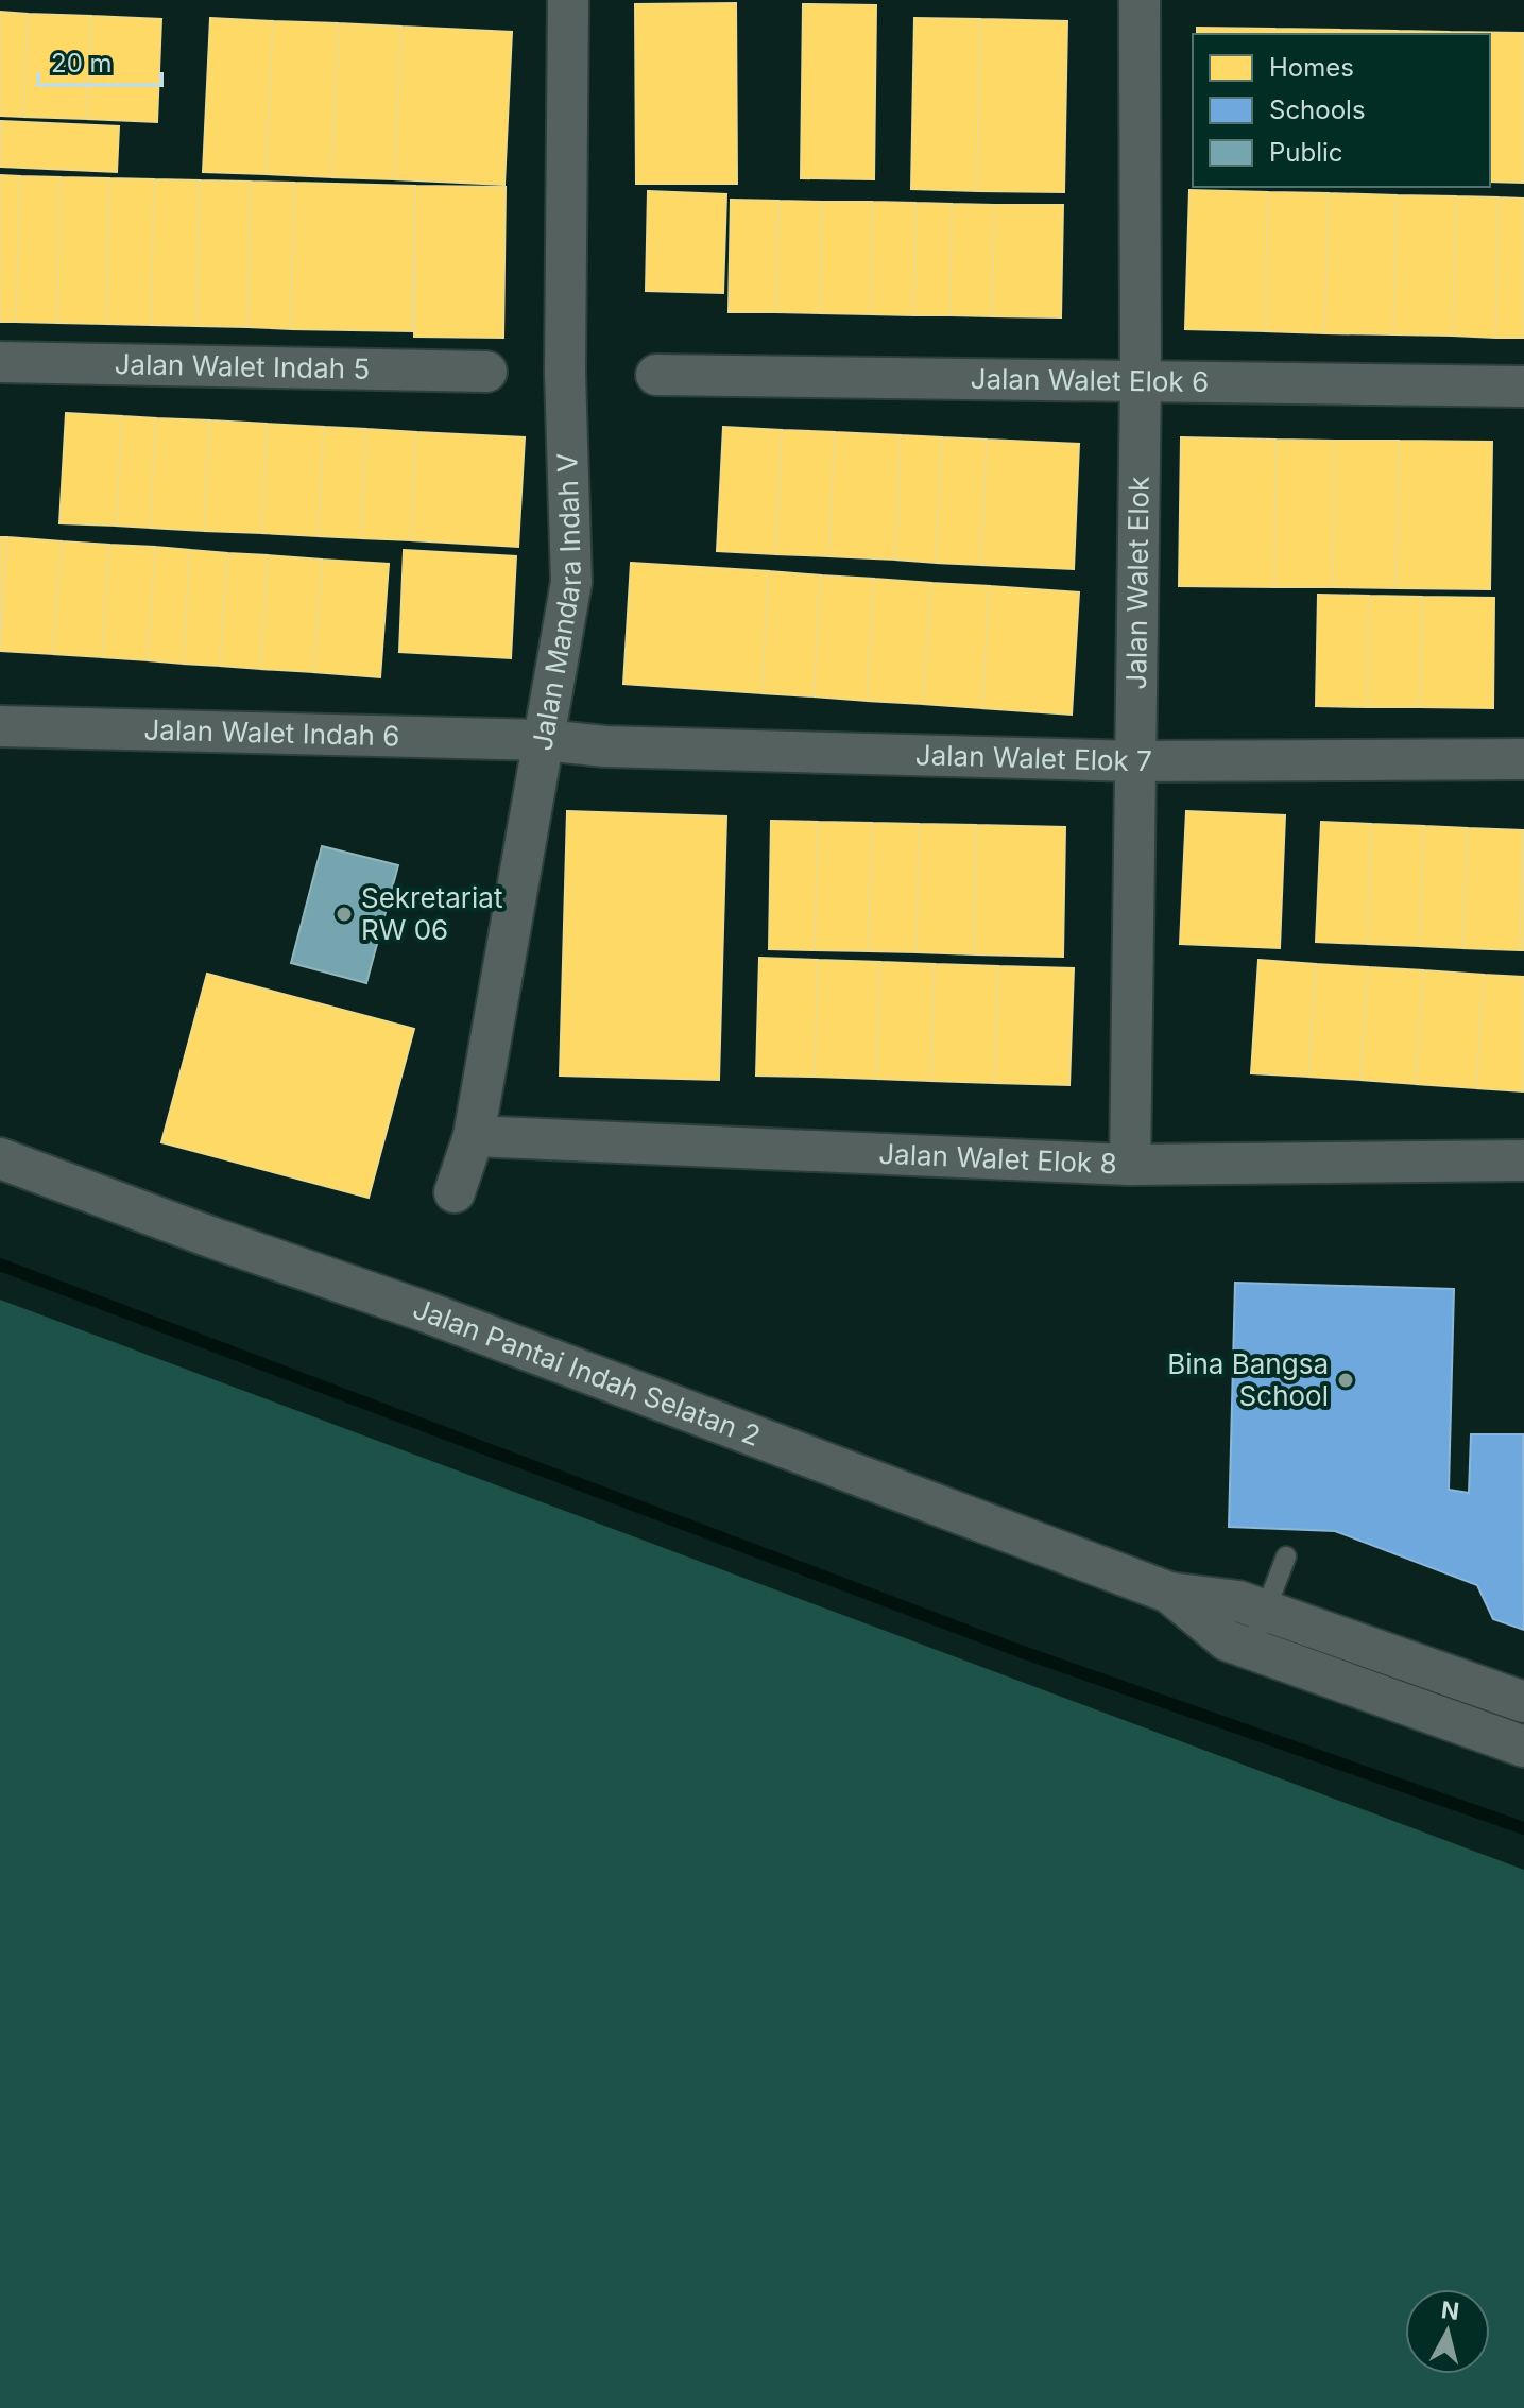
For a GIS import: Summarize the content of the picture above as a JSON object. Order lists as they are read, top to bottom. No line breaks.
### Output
{"streets":{"street":["Jalan Walet Indah 5","Jalan Walet Elok 6","Jalan Walet Elok","Jalan Mandara Indah V","Jalan Walet Indah 6","Jalan Walet Elok 7","Jalan Walet Elok 8","Jalan Pantai Indah Selatan 2"]},"crossings":[["Jalan Walet Elok 6","Jalan Walet Elok"],["Jalan Walet Elok","Jalan Walet Elok 7"],["Jalan Walet Elok","Jalan Walet Elok 8"],["Jalan Mandara Indah V","Jalan Walet Indah 6"],["Jalan Mandara Indah V","Jalan Walet Elok 7"],["Jalan Mandara Indah V","Jalan Walet Elok 8"],["Jalan Walet Indah 6","Jalan Walet Elok 7"]],"places":["Sekretariat RW 06","Bina Bangsa School"],"legend":["Homes","Schools","Public"],"scale_bar":"20 m","north":"top"}
